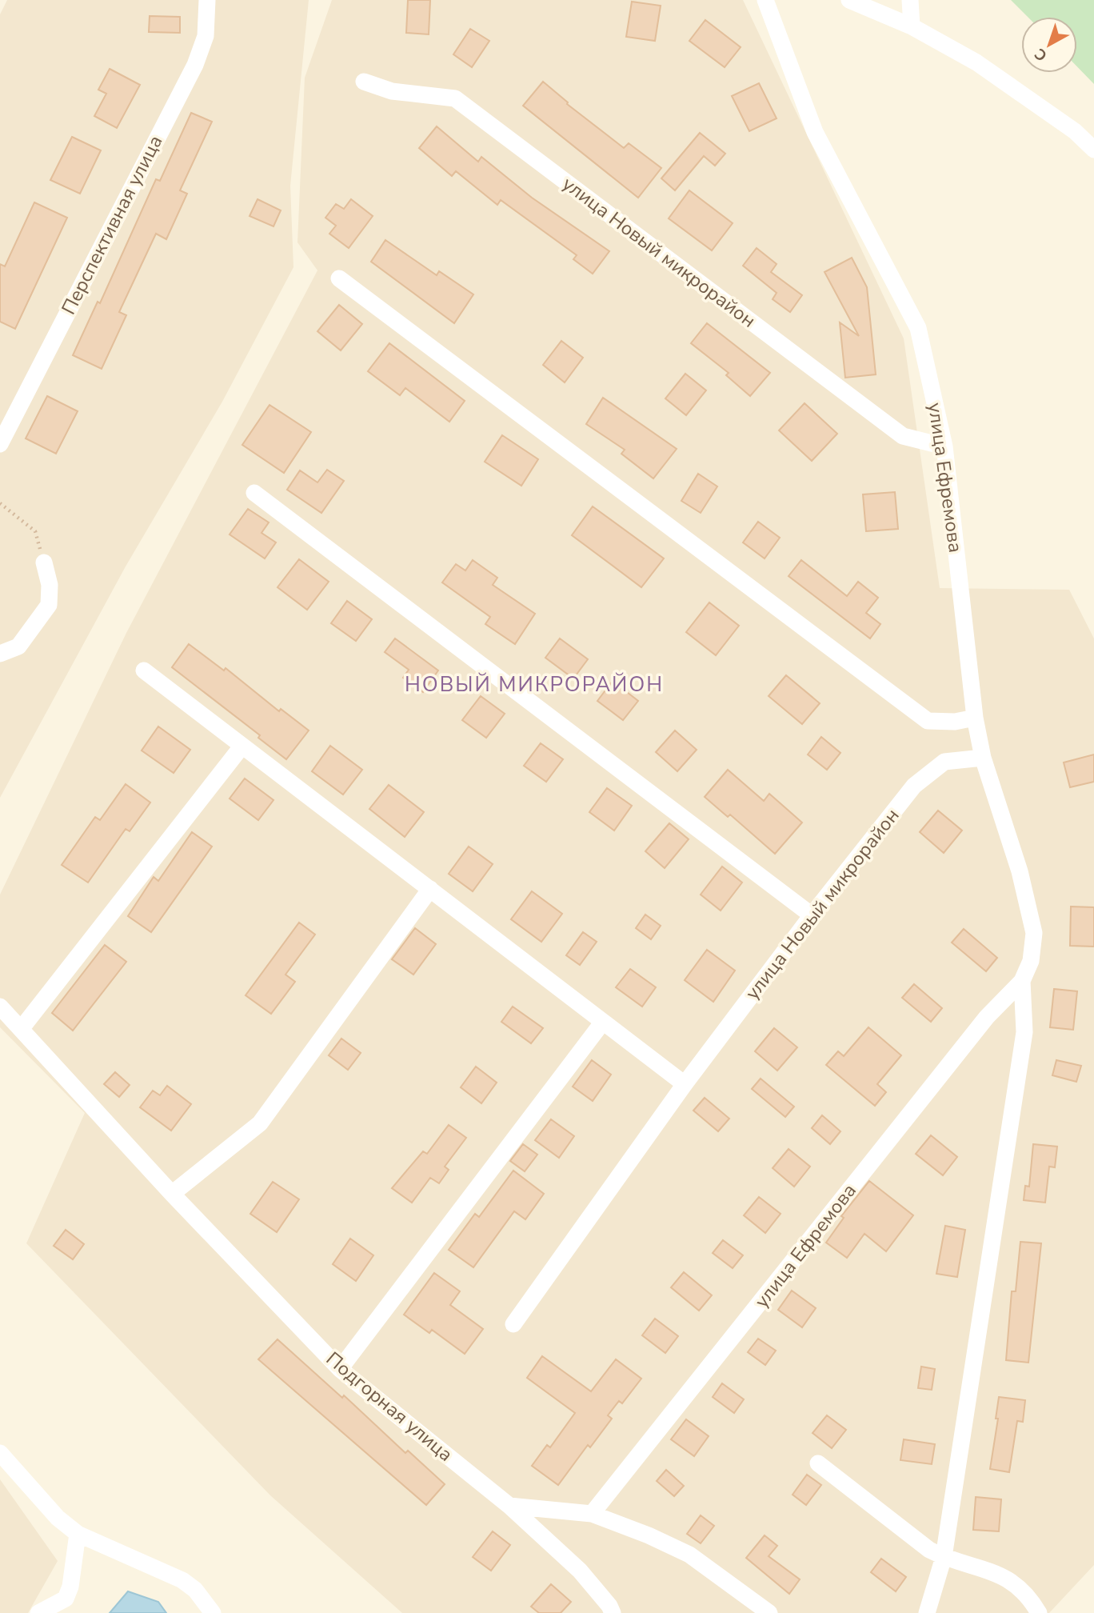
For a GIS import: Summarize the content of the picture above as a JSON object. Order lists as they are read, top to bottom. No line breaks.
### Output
{"streets":{"street":["Перспективная улица","улица Новый микрорайон","улица Ефремова","Подгорная улица"]},"crossings":[["улица Новый микрорайон","улица Ефремова"]],"districts":["НОВЫЙ МИКРОРАЙОН"],"north":"bottom left"}
